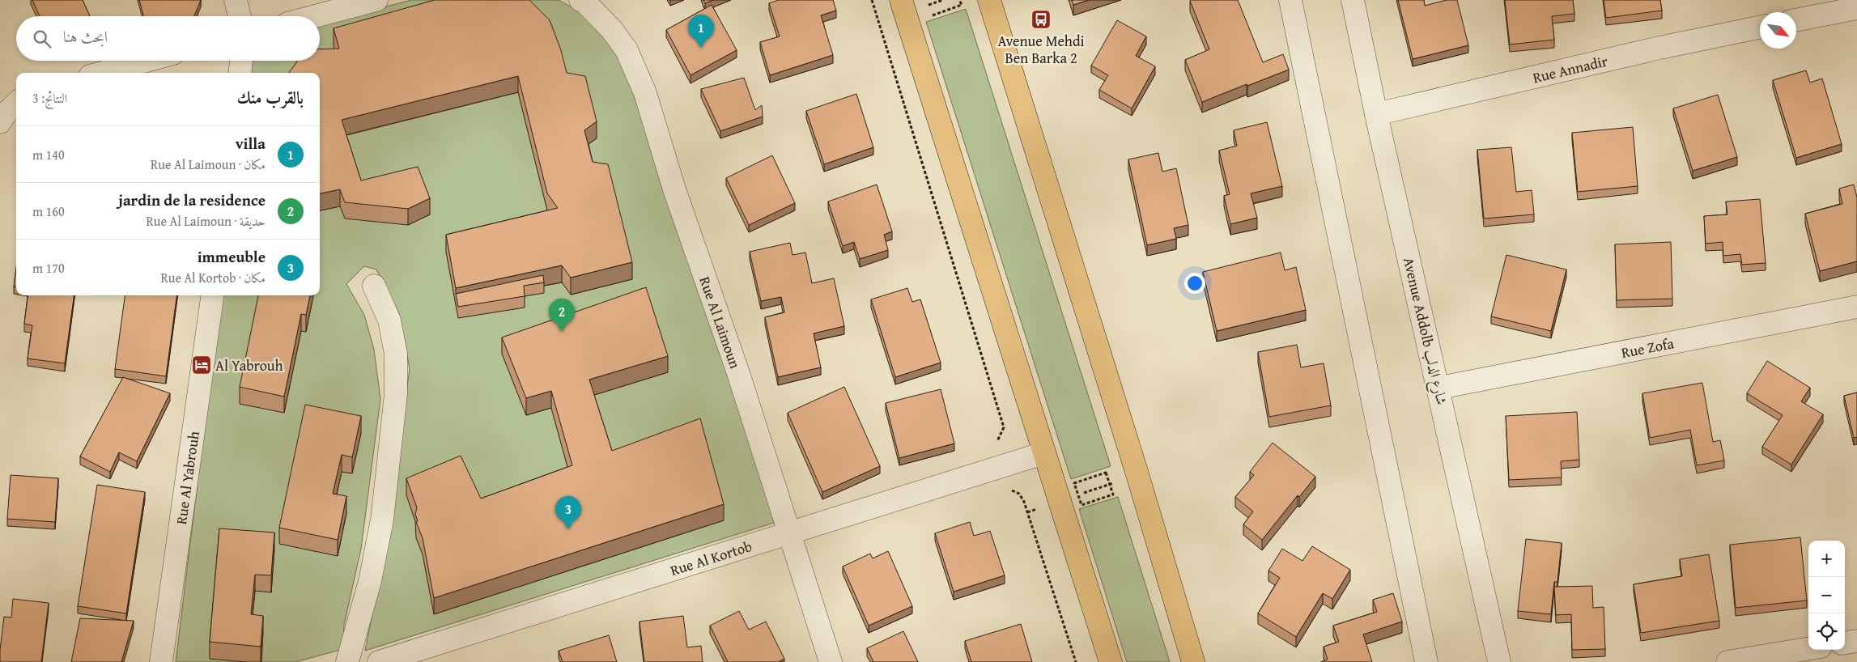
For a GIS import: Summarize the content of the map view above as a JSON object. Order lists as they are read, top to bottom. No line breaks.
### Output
{"streets":{"street":["Rue Annadir","Rue Al Laimoun","Avenue Addolb شارع الدلب","Rue Zofa","Rue Al Yabrouh","Rue Al Kortob"]},"crossings":[["Rue Annadir","Avenue Addolb شارع الدلب"],["Rue Al Laimoun","Rue Al Kortob"],["Avenue Addolb شارع الدلب","Rue Zofa"]],"places":{"bus stop":["Avenue Mehdi Ben Barka 2"],"hotel":["Al Yabrouh"]},"north":"bottom right","page":{"pins":["1","2","3"],"search":"ابحث هنا","heading":["بالقرب منك","النتائج: 3"],"list":[{"mark":"1","name":"villa","note":"مكان · Rue Al Laimoun","value":"140 m"},{"mark":"2","name":"jardin de la residence","note":"حديقة · Rue Al Laimoun","value":"160 m"},{"mark":"3","name":"immeuble","note":"مكان · Rue Al Kortob","value":"170 m"}],"map_buttons":["+","−"]}}
